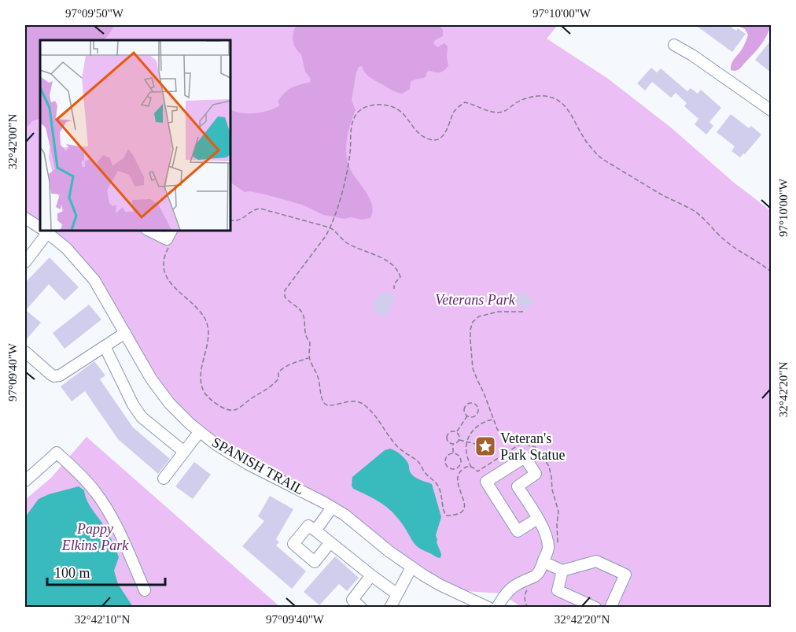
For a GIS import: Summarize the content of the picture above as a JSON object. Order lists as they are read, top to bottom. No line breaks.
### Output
{"streets":{"street":["SPANISH TRAIL"]},"parks":["Veterans Park","Pappy Elkins Park"],"places":{"place":["Veteran's Park Statue"]},"scale_bar":"100 m","coordinates":["97°09'50\"W","97°10'00\"W","32°42'00\"N","97°09'40\"W","32°42'20\"N","32°42'10\"N"]}
